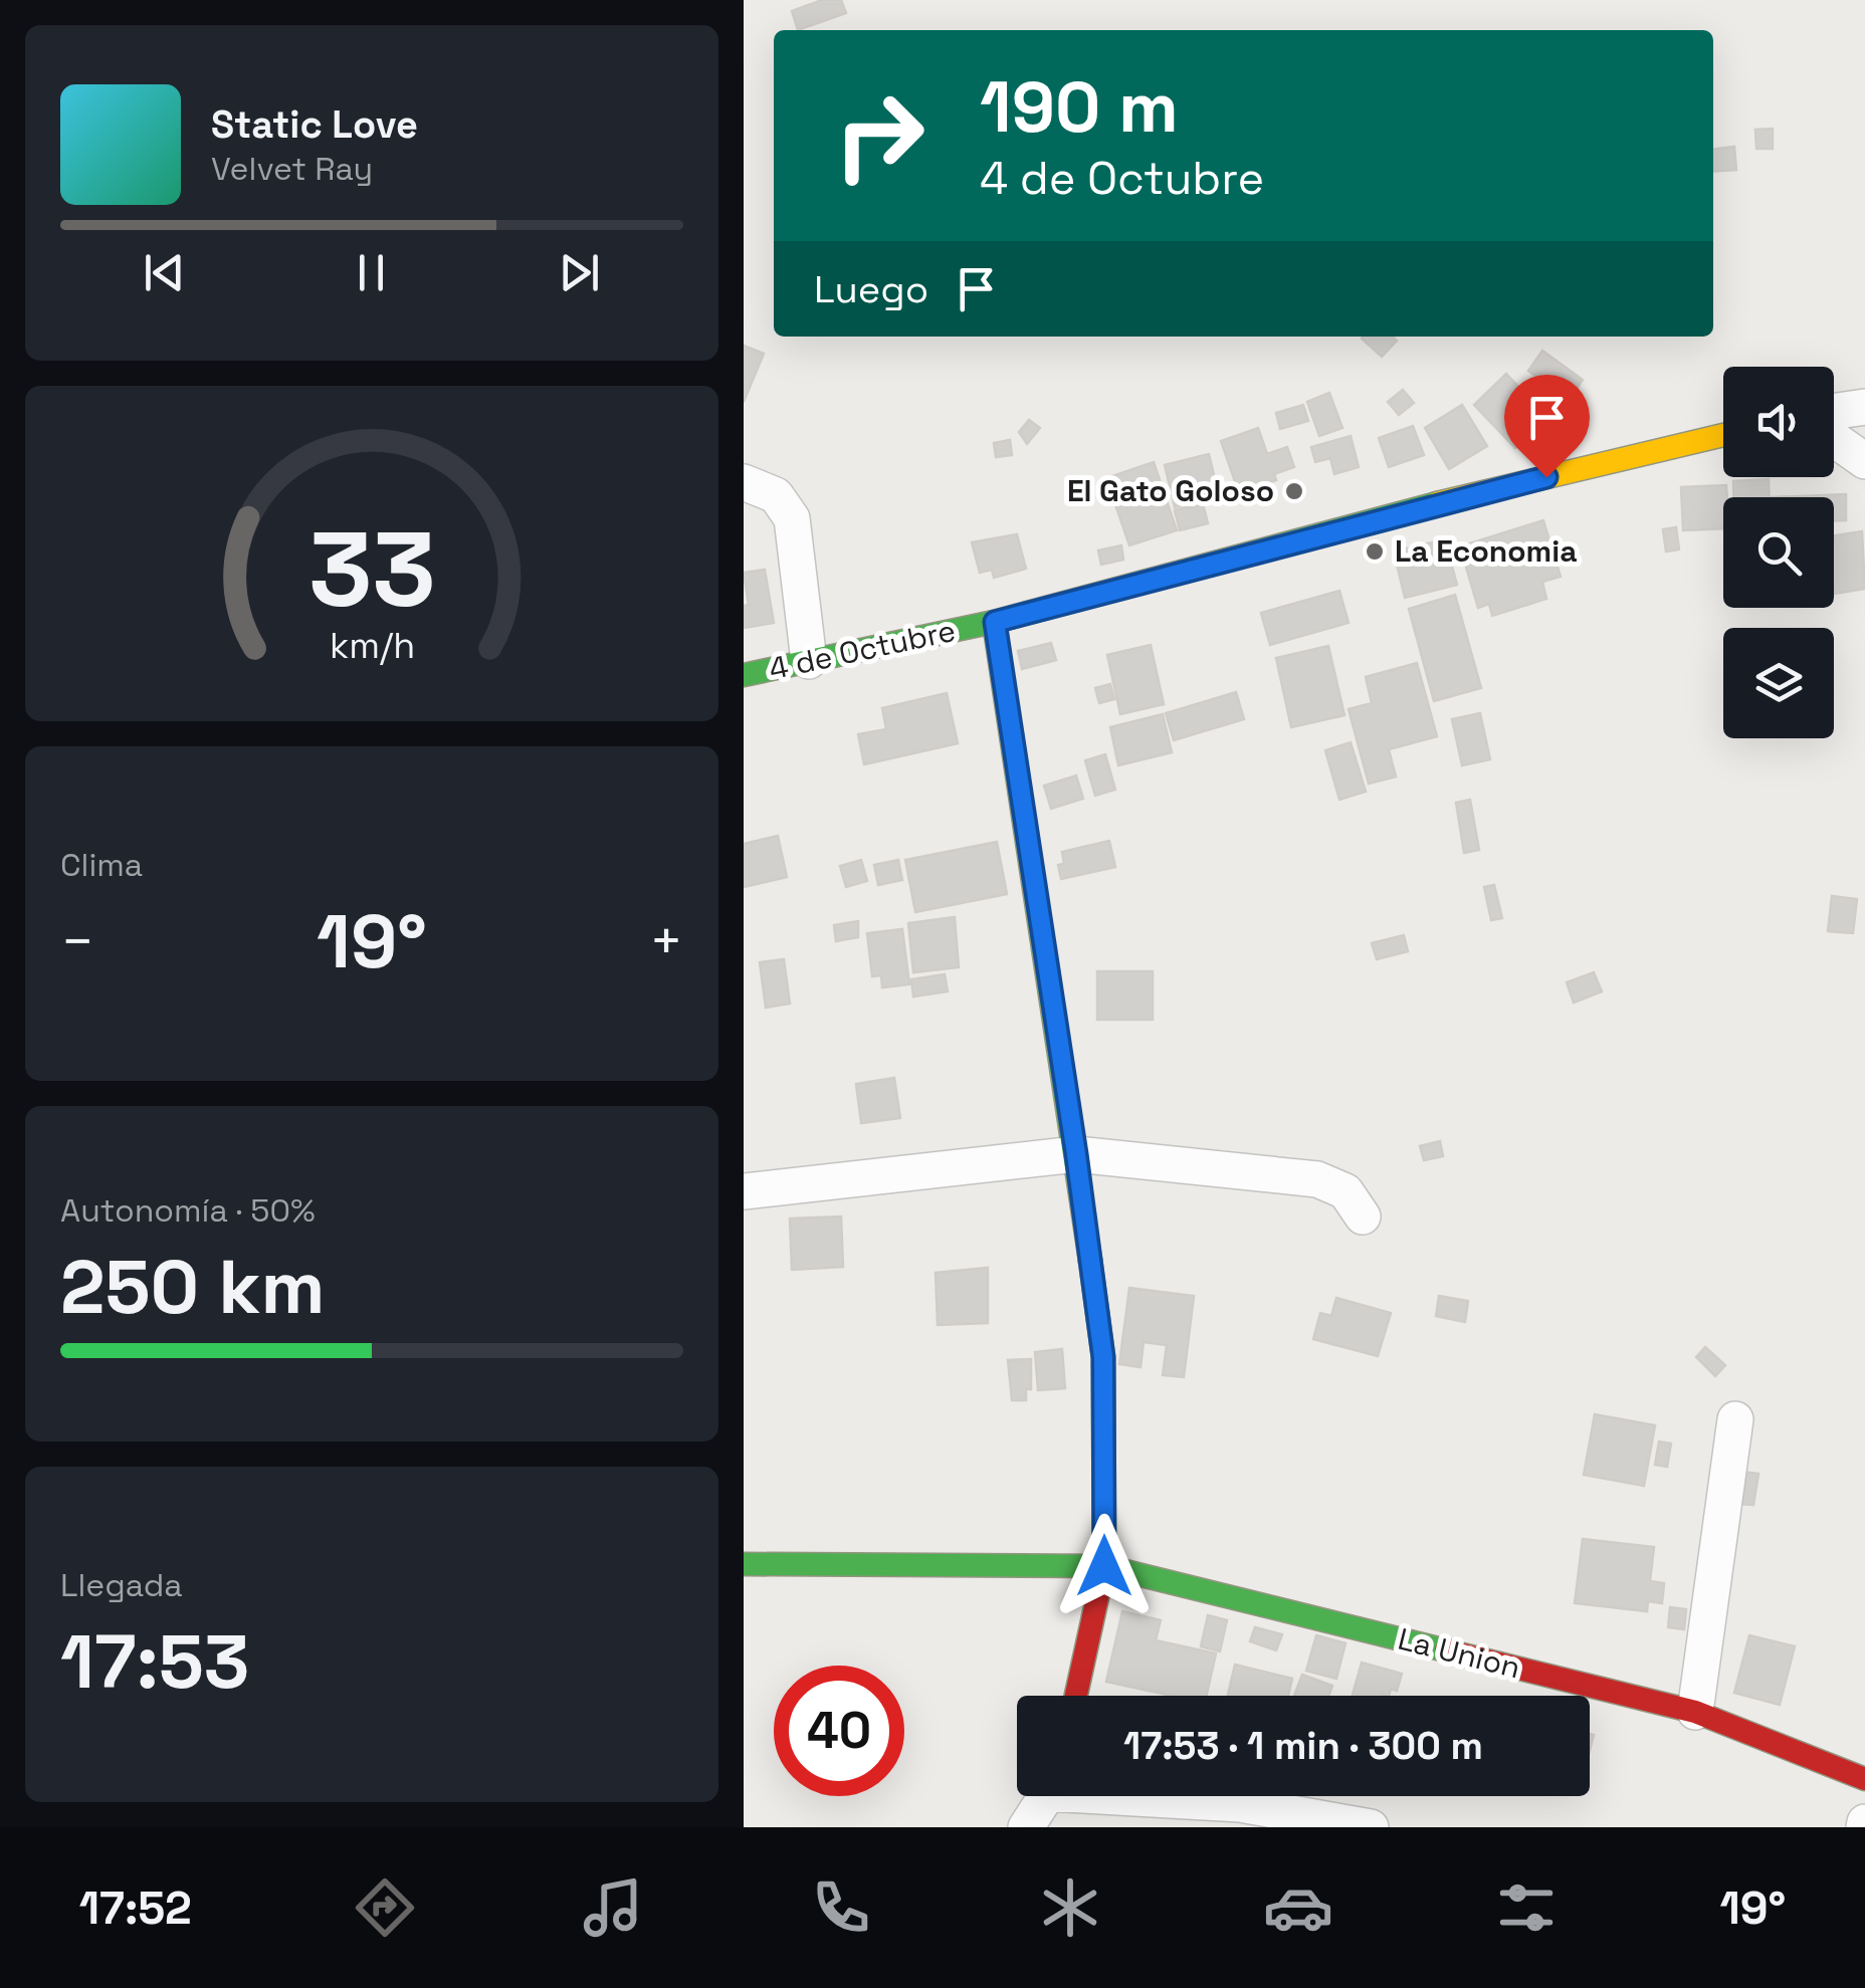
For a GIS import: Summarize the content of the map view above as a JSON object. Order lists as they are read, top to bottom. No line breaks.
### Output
{"streets":{"street":["4 de Octubre","La Union"]},"places":["El Gato Goloso","La Economia"],"page":{"turn":["190 m","4 de Octubre"],"song":["Static Love","Velvet Ray"],"then":"Luego","tile":["Clima",["Autonomía · 50%","250 km"],["Llegada","17:53"]],"heat":["−","19°","+"],"limit":"40","trip":"17:53 · 1 min · 300 m","tabs":["17:52","19°"],"gauge":["33","km/h"]}}
